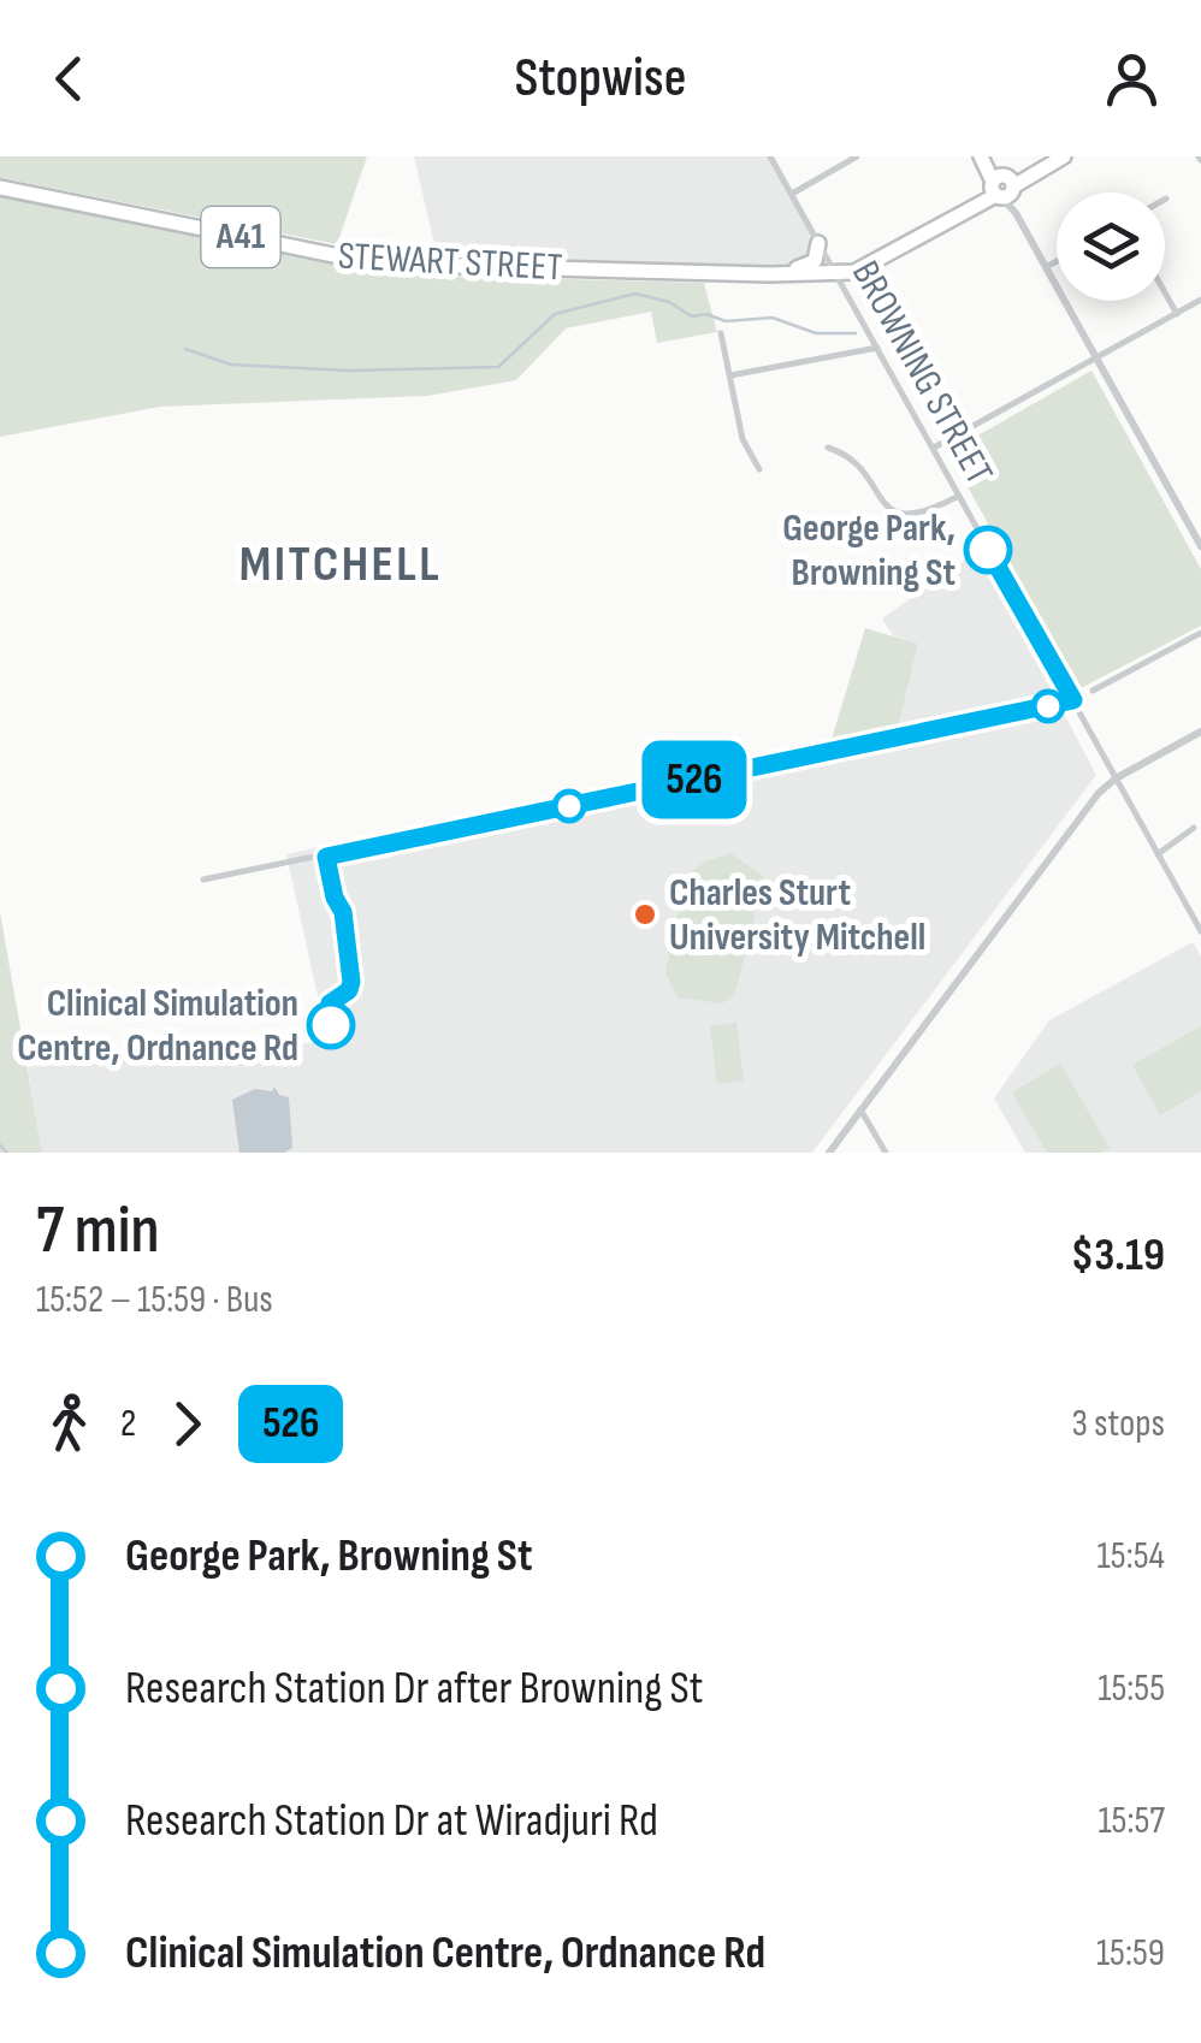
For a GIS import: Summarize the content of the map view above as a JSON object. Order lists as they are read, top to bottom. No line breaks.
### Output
{"streets":{"highway":["A41","STEWART STREET"],"street":["BROWNING STREET"]},"crossings":[["STEWART STREET","BROWNING STREET"]],"districts":["MITCHELL"],"places":["George Park, Browning St","Charles Sturt University Mitchell","Clinical Simulation Centre, Ordnance Rd"],"lines":["bus line 526"],"page":{"header":"Stopwise","on_map":"526","heading":["7 min","15:52 – 15:59 · Bus","$3.19"],"legs":["2","526","3 stops"],"list":[{"name":"George Park, Browning St","value":"15:54"},{"name":"Research Station Dr after Browning St","value":"15:55"},{"name":"Research Station Dr at Wiradjuri Rd","value":"15:57"},{"name":"Clinical Simulation Centre, Ordnance Rd","value":"15:59"}]}}
